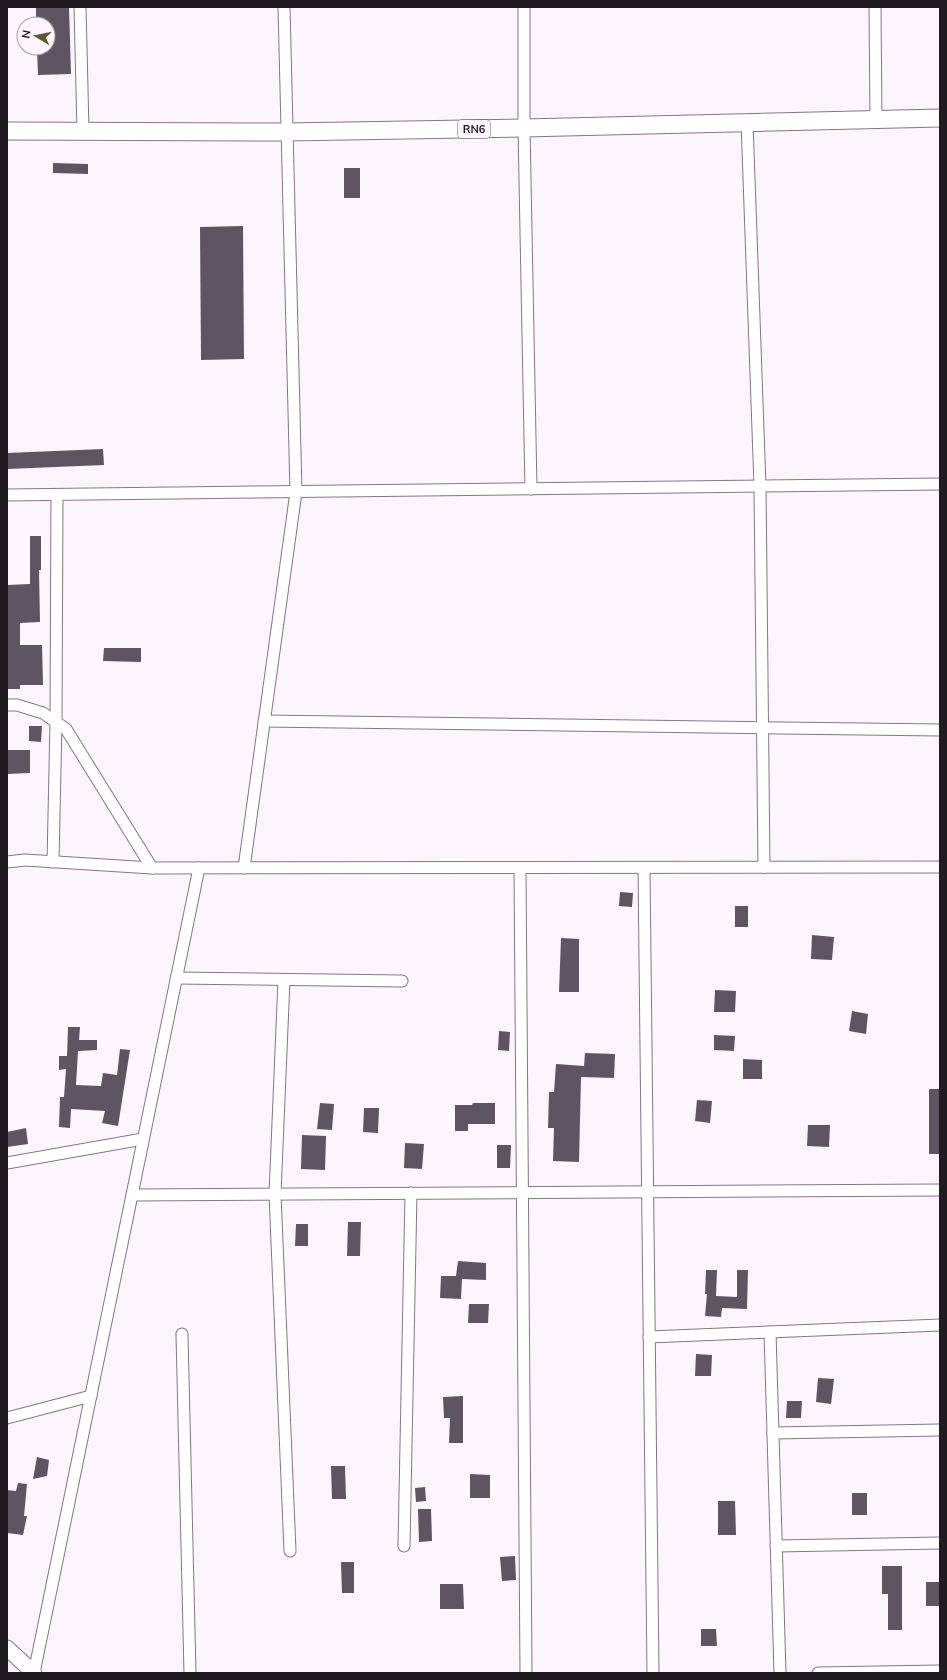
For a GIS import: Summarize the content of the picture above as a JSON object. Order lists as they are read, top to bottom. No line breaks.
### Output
{"streets":{"main road":["RN6"]},"north":"left"}
